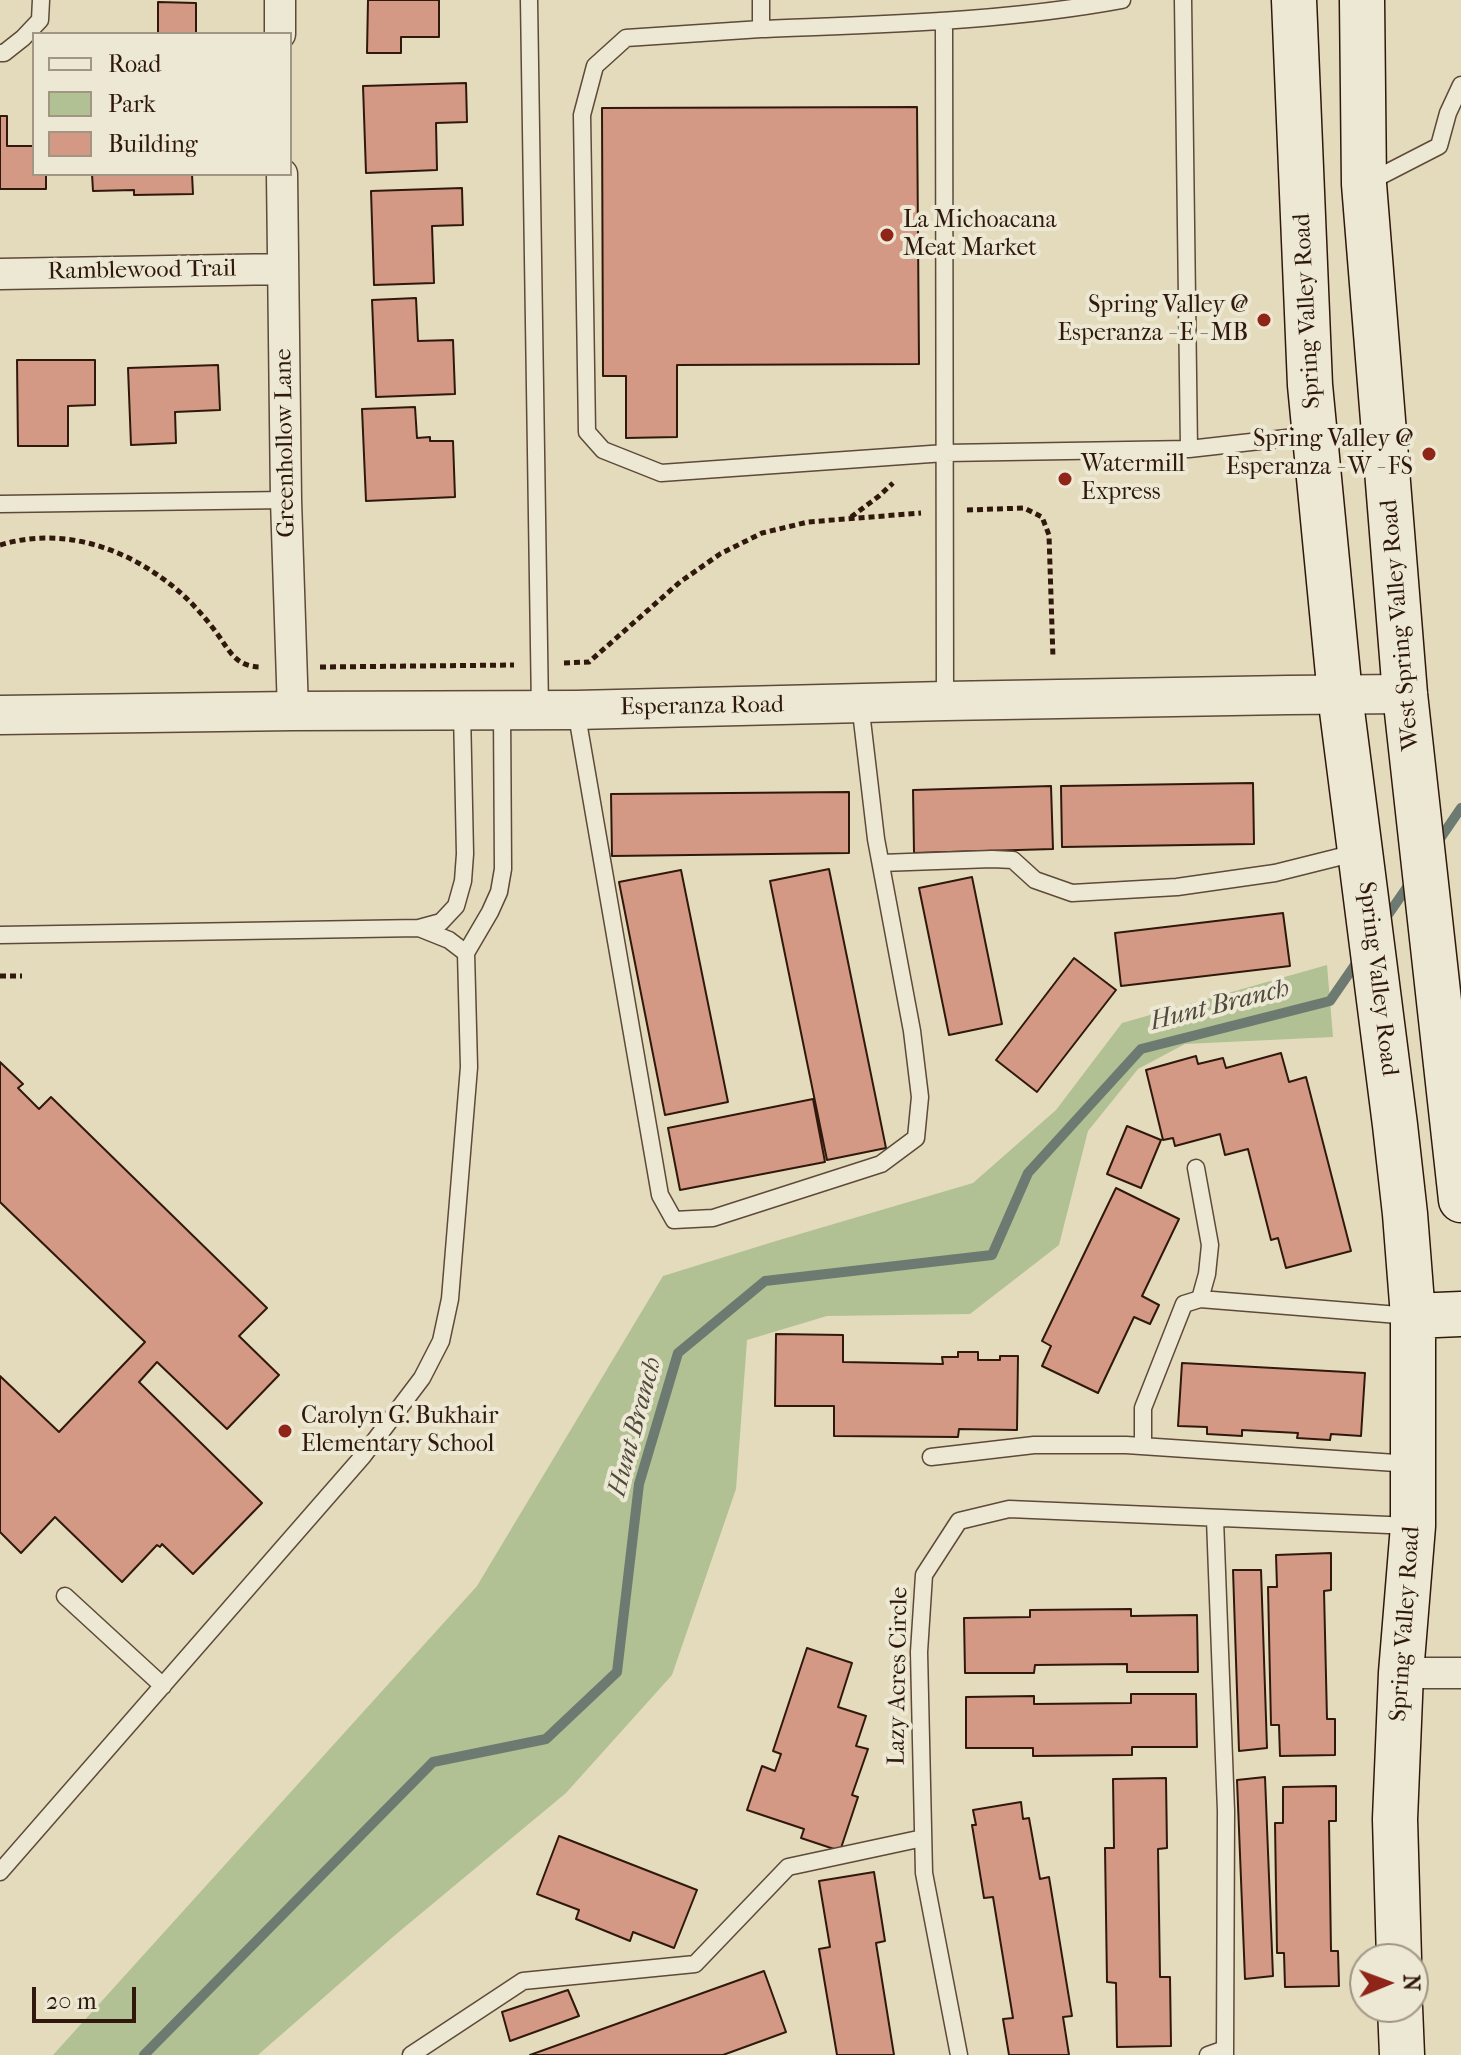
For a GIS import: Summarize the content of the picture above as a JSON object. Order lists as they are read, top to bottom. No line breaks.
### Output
{"streets":{"main road":["Spring Valley Road","West Spring Valley Road"],"street":["Ramblewood Trail","Greenhollow Lane","Esperanza Road"],"lane":["Lazy Acres Circle"]},"crossings":[["Ramblewood Trail","Greenhollow Lane"],["Spring Valley Road","Esperanza Road"],["Spring Valley Road","Lazy Acres Circle"],["Greenhollow Lane","Esperanza Road"],["West Spring Valley Road","Esperanza Road"]],"water":["Hunt Branch"],"places":["La Michoacana Meat Market","Spring Valley @ Esperanza - E - MB","Spring Valley @ Esperanza - W - FS","Watermill Express","Carolyn G. Bukhair Elementary School"],"legend":["Road","Park","Building"],"scale_bar":"20 m","north":"right"}
